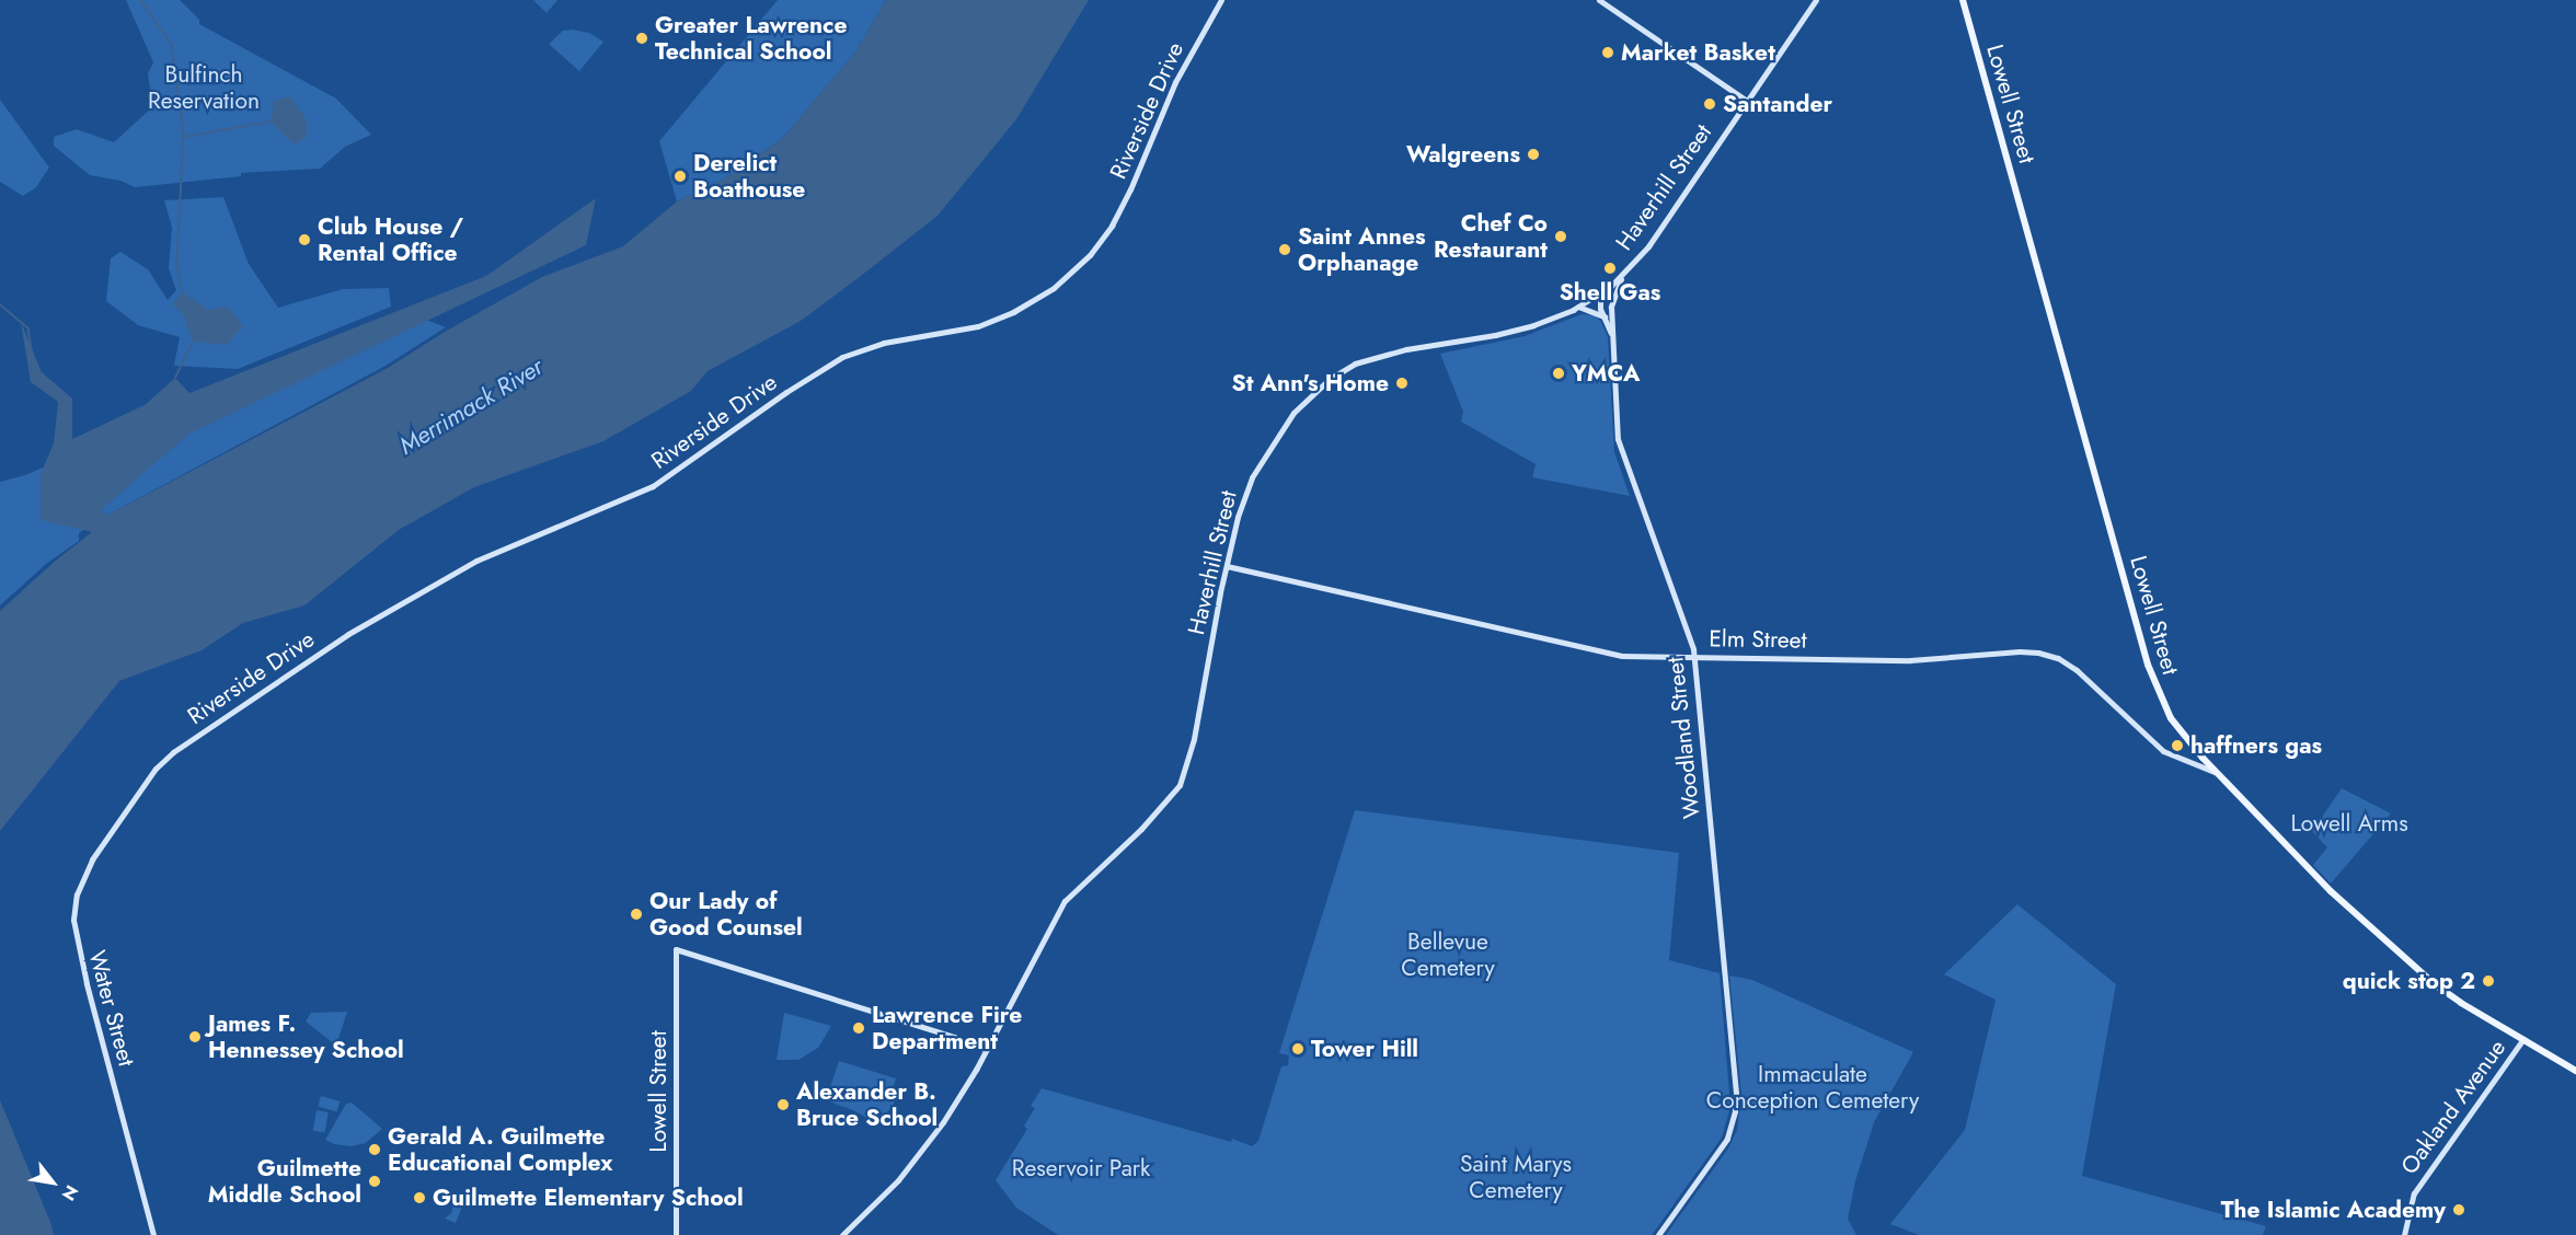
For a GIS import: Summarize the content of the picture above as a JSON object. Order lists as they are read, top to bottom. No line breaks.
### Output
{"streets":{"main road":["Lowell Street","Riverside Drive","Haverhill Street","Elm Street","Woodland Street","Water Street","Oakland Avenue"]},"crossings":[["Lowell Street","Haverhill Street"],["Lowell Street","Elm Street"],["Lowell Street","Oakland Avenue"],["Riverside Drive","Water Street"],["Haverhill Street","Elm Street"],["Haverhill Street","Woodland Street"],["Elm Street","Woodland Street"]],"water":["Merrimack River"],"parks":["Bulfinch Reservation","Lowell Arms","Bellevue Cemetery","Immaculate Conception Cemetery","Saint Marys Cemetery","Reservoir Park"],"places":["Greater Lawrence Technical School","Market Basket","Santander","Walgreens","Derelict Boathouse","Chef Co Restaurant","Club House / Rental Office","Saint Annes Orphanage","Shell Gas","YMCA","St Ann's Home","haffners gas","Our Lady of Good Counsel","quick stop 2","Lawrence Fire Department","James F. Hennessey School","Tower Hill","Alexander B. Bruce School","Gerald A. Guilmette Educational Complex","Guilmette Middle School","Guilmette Elementary School","The Islamic Academy"],"north":"bottom right"}
